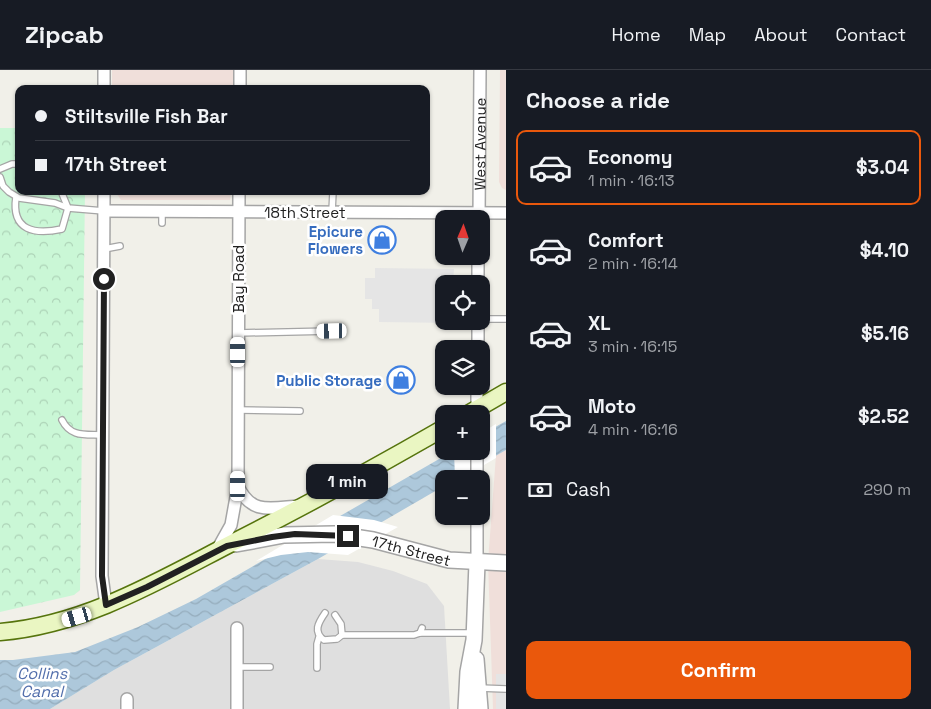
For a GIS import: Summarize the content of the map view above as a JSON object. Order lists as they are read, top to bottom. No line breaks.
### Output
{"streets":{"street":["West Avenue","18th Street","Bay Road","17th Street"]},"crossings":[["18th Street","Bay Road"],["Bay Road","17th Street"]],"water":["Collins Canal"],"places":{"shop":["Epicure Flowers","Public Storage"]},"north":"top","page":{"header":"Zipcab","nav":["Home","Map","About","Contact"],"heading":"Choose a ride","banner":["Stiltsville Fish Bar","17th Street"],"list":[{"name":"Economy","note":"1 min · 16:13","value":"$3.04"},{"name":"Comfort","note":"2 min · 16:14","value":"$4.10"},{"name":"XL","note":"3 min · 16:15","value":"$5.16"},{"name":"Moto","note":"4 min · 16:16","value":"$2.52"}],"map_buttons":["+","−"],"pay":["Cash","290 m"],"bubble":"1 min","buttons":"Confirm"}}
